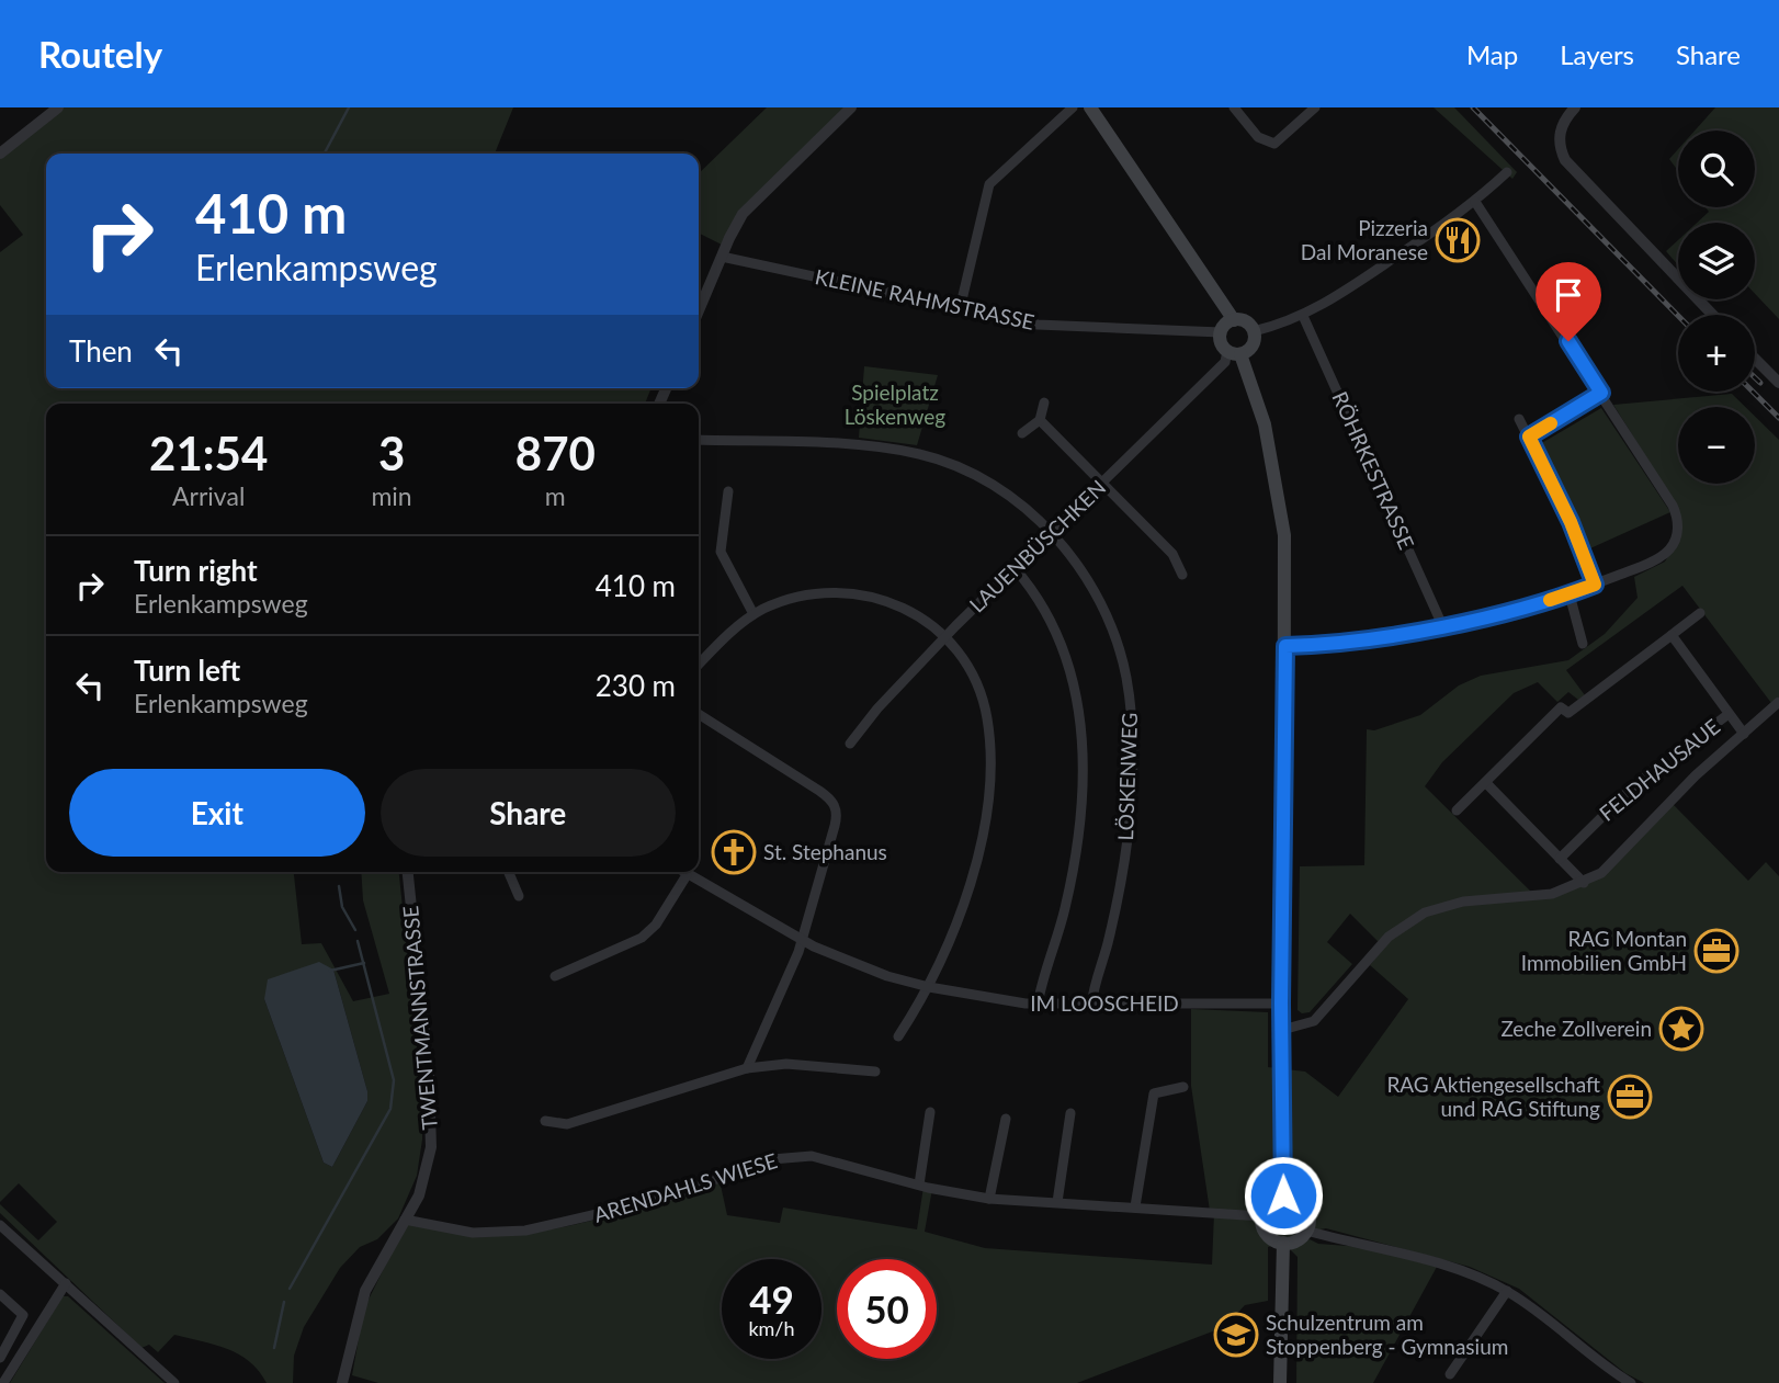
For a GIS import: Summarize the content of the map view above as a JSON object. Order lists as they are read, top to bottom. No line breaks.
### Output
{"streets":{"street":["KLEINE RAHMSTRASSE","RÖHRKESTRASSE","LAUENBÜSCHKEN","FELDHAUSAUE","LÖSKENWEG","IM LOOSCHEID","TWENTMANNSTRASSE","ARENDAHLS WIESE"]},"crossings":[["KLEINE RAHMSTRASSE","LAUENBÜSCHKEN"],["LAUENBÜSCHKEN","LÖSKENWEG"],["LÖSKENWEG","IM LOOSCHEID"],["TWENTMANNSTRASSE","ARENDAHLS WIESE"]],"parks":["Spielplatz Löskenweg"],"places":{"restaurant":["Pizzeria Dal Moranese"],"church":["St. Stephanus"],"office":["RAG Montan Immobilien GmbH","RAG Aktiengesellschaft und RAG Stiftung"],"place":["Zeche Zollverein"],"school or university":["Schulzentrum am Stoppenberg - Gymnasium"]},"page":{"header":"Routely","nav":["Map","Layers","Share"],"map_buttons":["+","−"],"turn":["410 m","Erlenkampsweg"],"then":"Then","eta":["21:54","Arrival","3","min","870","m"],"list":[{"name":"Turn right","note":"Erlenkampsweg","value":"410 m"},{"name":"Turn left","note":"Erlenkampsweg","value":"230 m"}],"buttons":["Exit","Share"],"speed":"49 km/h","limit":"50"}}
